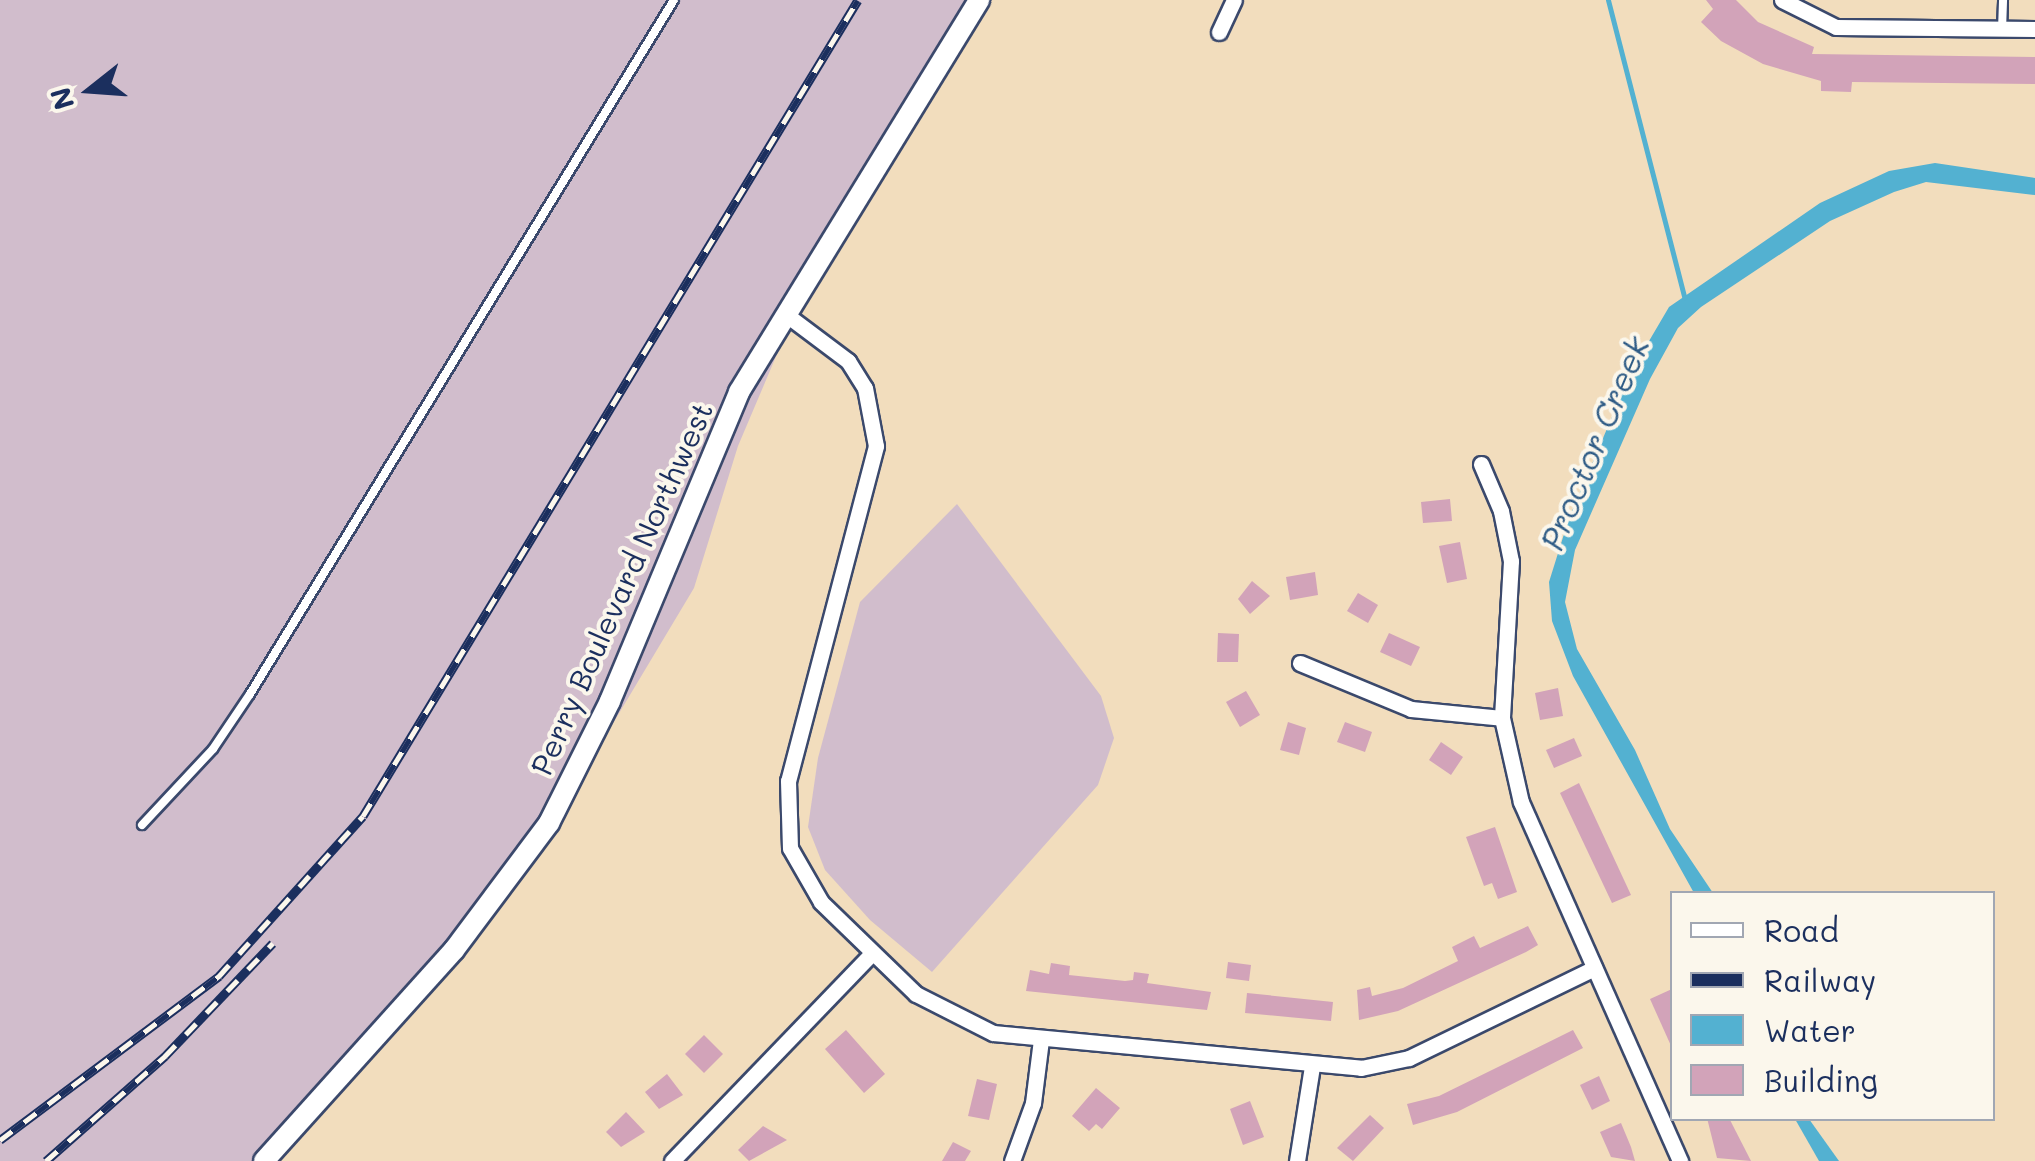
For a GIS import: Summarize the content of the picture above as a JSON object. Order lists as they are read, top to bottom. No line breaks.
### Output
{"streets":{"street":["Perry Boulevard Northwest"]},"water":["Proctor Creek"],"legend":["Road","Railway","Water","Building"],"north":"left"}
